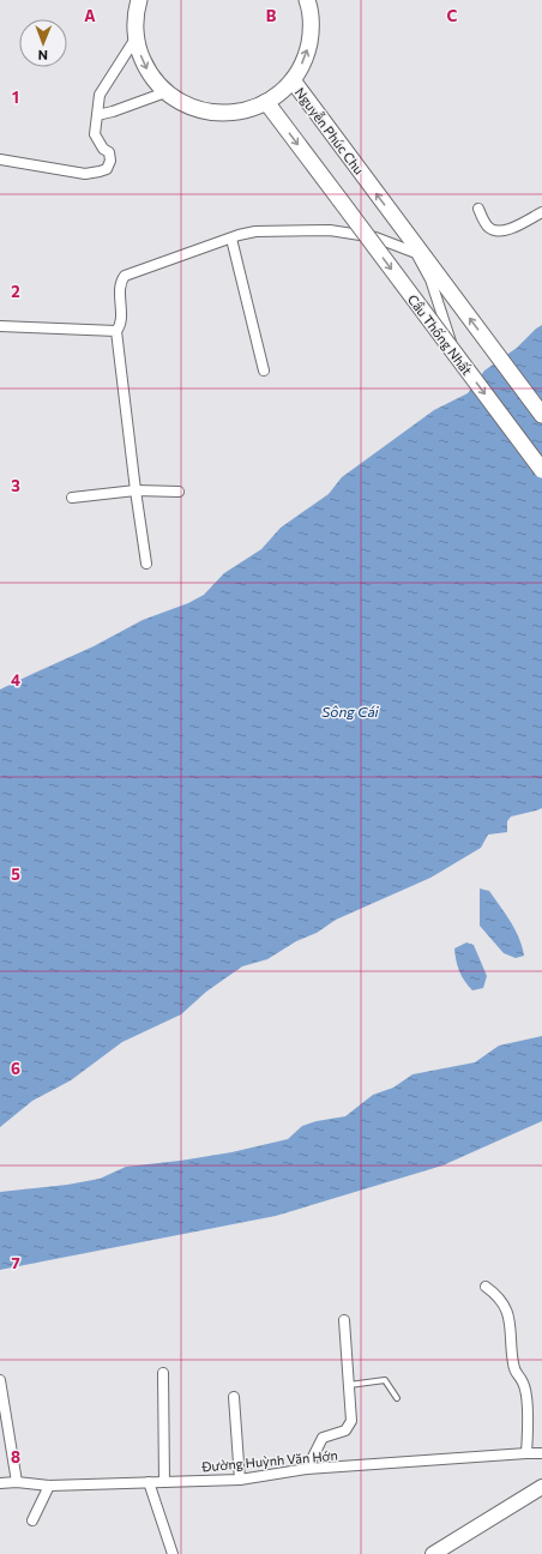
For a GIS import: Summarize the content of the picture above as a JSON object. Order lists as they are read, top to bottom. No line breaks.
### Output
{"streets":{"main road":["Nguyễn Phúc Chu","Cầu Thống Nhất"],"street":["Đường Huỳnh Văn Hớn"]},"one_way":["Nguyễn Phúc Chu","Cầu Thống Nhất"],"water":["Sông Cái"],"north":"bottom","grid":{"columns":["A","B","C"],"rows":["1","2","3","4","5","6","7","8"]}}
